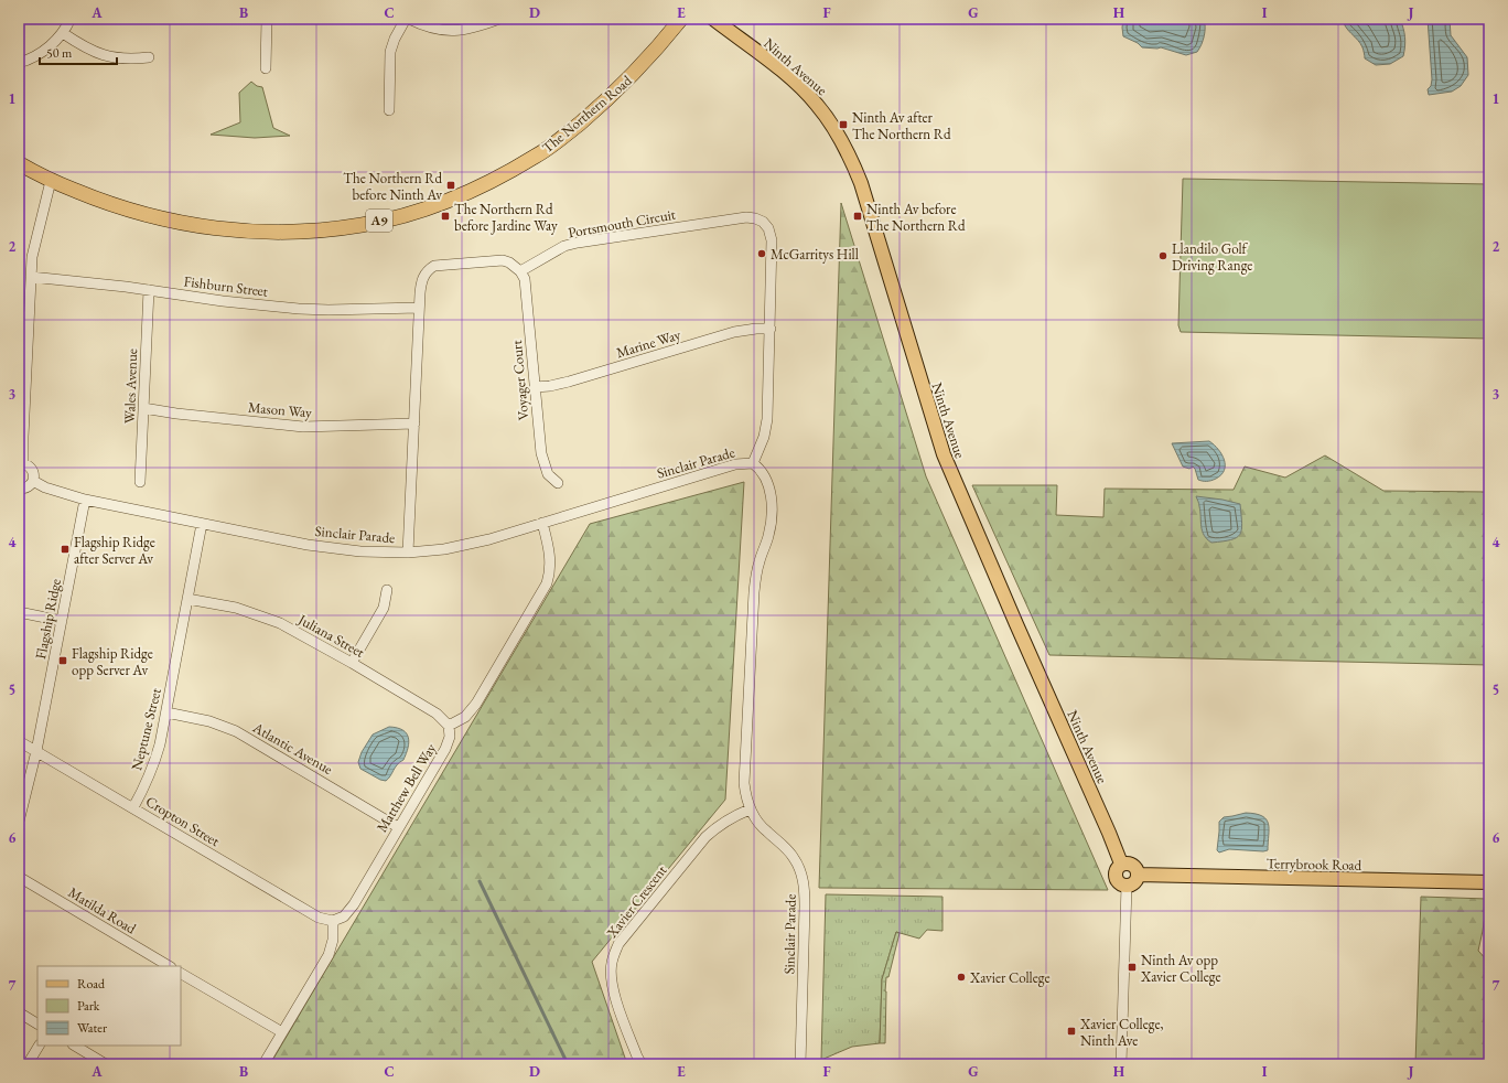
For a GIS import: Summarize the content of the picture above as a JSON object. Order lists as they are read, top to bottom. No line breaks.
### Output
{"streets":{"highway":["The Northern Road","A9"],"main road":["Ninth Avenue","Terrybrook Road"],"street":["Portsmouth Circuit","Fishburn Street","Marine Way","Voyager Court","Wales Avenue","Mason Way","Sinclair Parade","Flagship Ridge","Juliana Street","Neptune Street","Atlantic Avenue","Matthew Bell Way","Cropton Street","Xavier Crescent","Matilda Road"]},"crossings":[["Ninth Avenue","Terrybrook Road"],["Portsmouth Circuit","Marine Way"],["Portsmouth Circuit","Voyager Court"],["Portsmouth Circuit","Sinclair Parade"],["Fishburn Street","Wales Avenue"],["Marine Way","Voyager Court"],["Wales Avenue","Mason Way"],["Sinclair Parade","Flagship Ridge"],["Sinclair Parade","Neptune Street"],["Sinclair Parade","Xavier Crescent"],["Flagship Ridge","Cropton Street"],["Juliana Street","Neptune Street"],["Juliana Street","Matthew Bell Way"],["Neptune Street","Atlantic Avenue"],["Neptune Street","Cropton Street"],["Atlantic Avenue","Matthew Bell Way"],["Matthew Bell Way","Cropton Street"]],"places":{"transit":["Ninth Av after The Northern Rd","The Northern Rd before Ninth Av","The Northern Rd before Jardine Way","Ninth Av before The Northern Rd","Flagship Ridge after Server Av","Flagship Ridge opp Server Av","Ninth Av opp Xavier College","Xavier College, Ninth Ave"],"other":["McGarritys Hill","Llandilo Golf Driving Range","Xavier College"]},"legend":["Road","Park","Water"],"scale_bar":"50 m","grid":{"columns":["A","B","C","D","E","F","G","H","I","J"],"rows":["1","2","3","4","5","6","7"]}}
